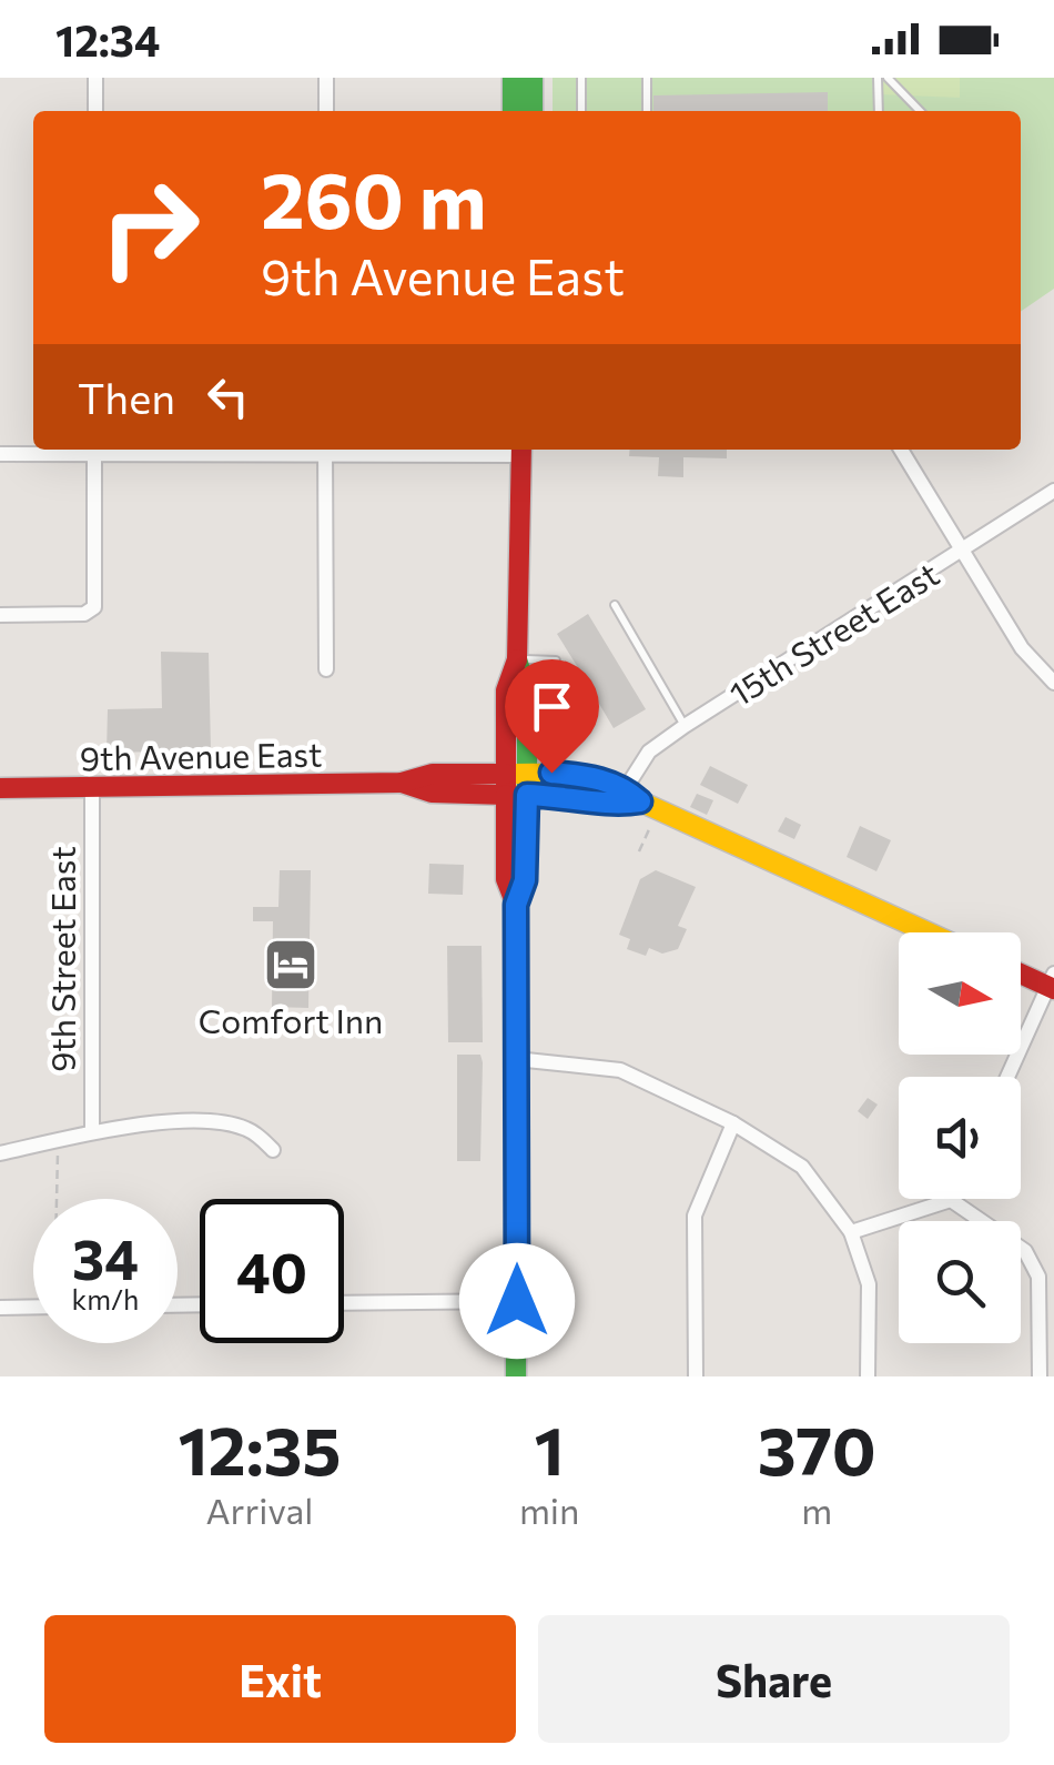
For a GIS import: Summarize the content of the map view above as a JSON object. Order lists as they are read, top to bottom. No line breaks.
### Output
{"streets":{"main road":["9th Avenue East"],"street":["15th Street East","9th Street East"]},"crossings":[["15th Street East","9th Avenue East"],["9th Avenue East","9th Street East"]],"places":{"hotel":["Comfort Inn"]},"north":"right","page":{"status":"12:34","turn":["260 m","9th Avenue East"],"then":"Then","speed":"34 km/h","limit":"40","eta":["12:35","Arrival","1","min","370","m"],"buttons":["Exit","Share"]}}
